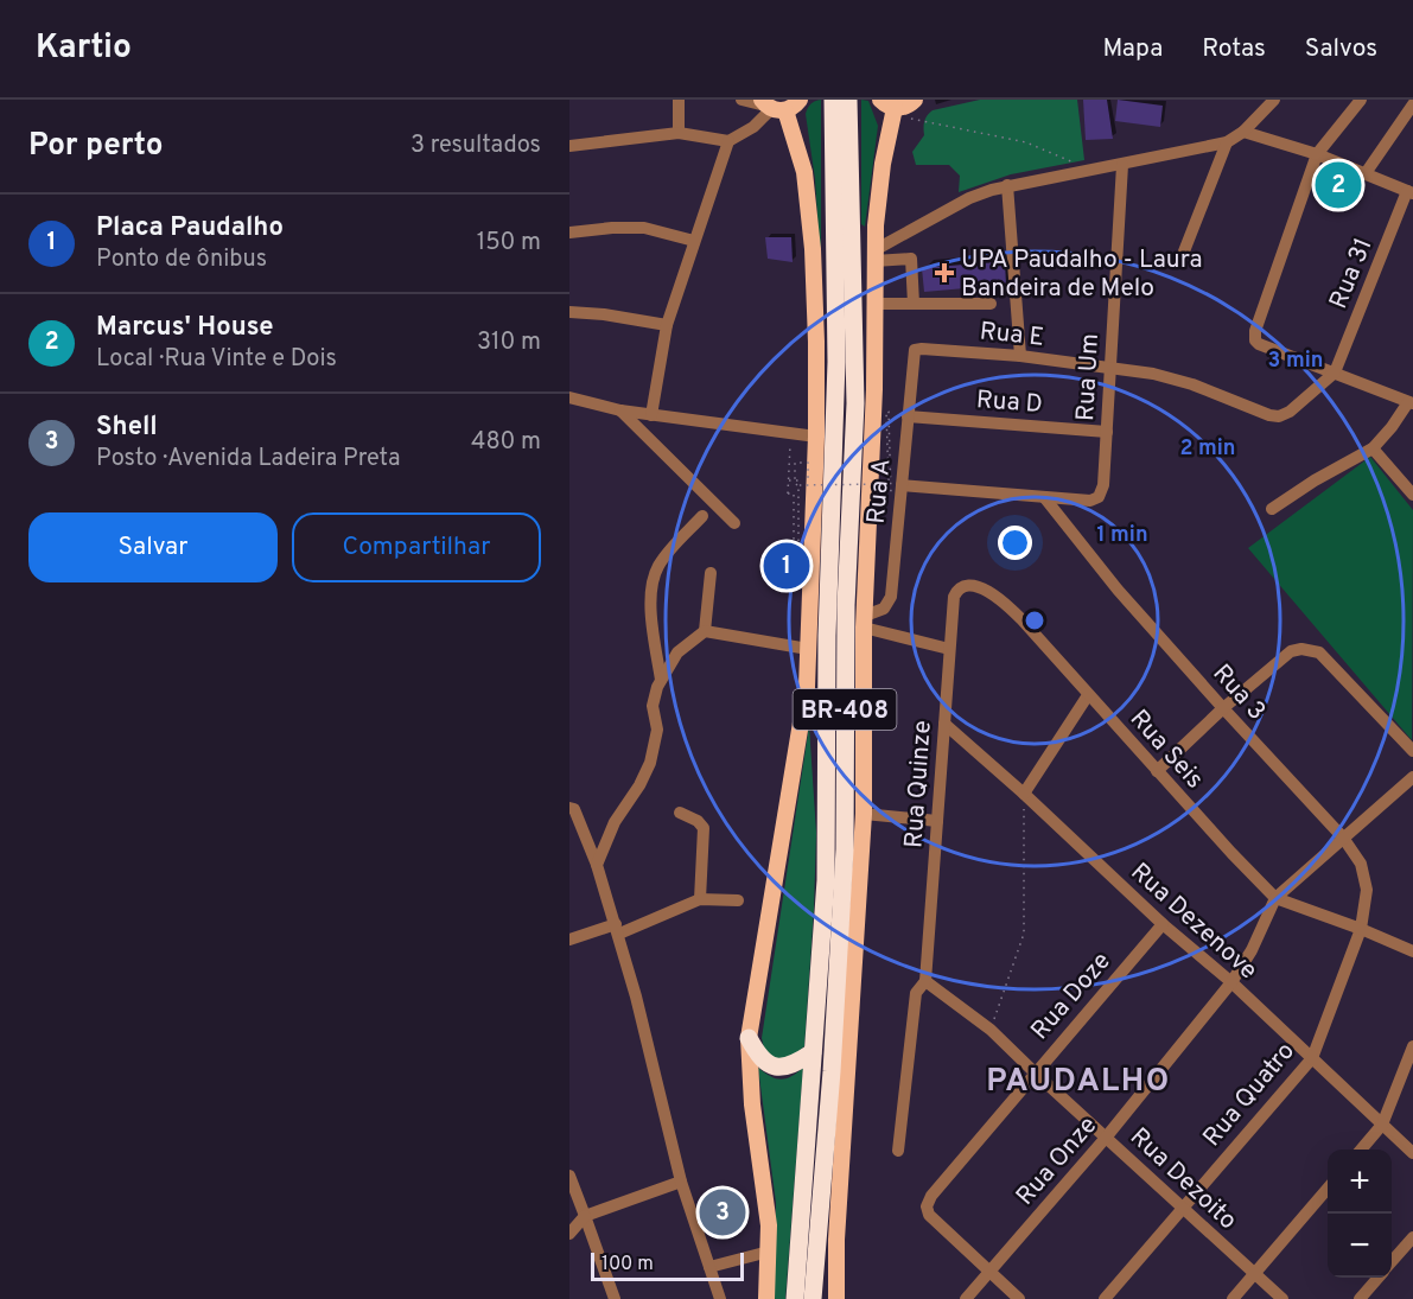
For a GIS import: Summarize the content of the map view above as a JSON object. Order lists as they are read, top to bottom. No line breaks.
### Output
{"streets":{"highway":["BR-408"],"street":["Rua 31","Rua E","Rua Um","Rua D","Rua A","Rua 3","Rua Seis","Rua Quinze","Rua Dezenove","Rua Doze","Rua Quatro","Rua Onze","Rua Dezoito"]},"crossings":[["Rua 31","Rua E"],["Rua E","Rua Um"],["Rua E","Rua A"],["Rua Um","Rua D"],["Rua Um","Rua 3"],["Rua D","Rua A"],["Rua 3","Rua Seis"],["Rua 3","Rua Quatro"],["Rua Seis","Rua Quinze"],["Rua Seis","Rua Quatro"],["Rua Seis","Rua Onze"],["Rua Quinze","Rua Dezenove"],["Rua Quinze","Rua Dezoito"],["Rua Dezenove","Rua Doze"],["Rua Dezenove","Rua Quatro"],["Rua Dezenove","Rua Onze"],["Rua Doze","Rua Onze"],["Rua Doze","Rua Dezoito"],["Rua Quatro","Rua Dezoito"],["Rua Onze","Rua Dezoito"]],"districts":["PAUDALHO"],"places":{"health":["UPA Paudalho - Laura Bandeira de Melo"]},"scale_bar":"100 m","page":{"header":"Kartio","nav":["Mapa","Rotas","Salvos"],"heading":["Por perto","3 resultados"],"pins":["2","1","3"],"list":[{"mark":"1","name":"Placa Paudalho","note":"Ponto de ônibus","value":"150 m"},{"mark":"2","name":"Marcus' House","note":"Local · Rua Vinte e Dois","value":"310 m"},{"mark":"3","name":"Shell","note":"Posto · Avenida Ladeira Preta","value":"480 m"}],"buttons":["Salvar","Compartilhar"],"map_buttons":["+","−"],"scale":"100 m"},"rings":["3 min","2 min","1 min"]}
